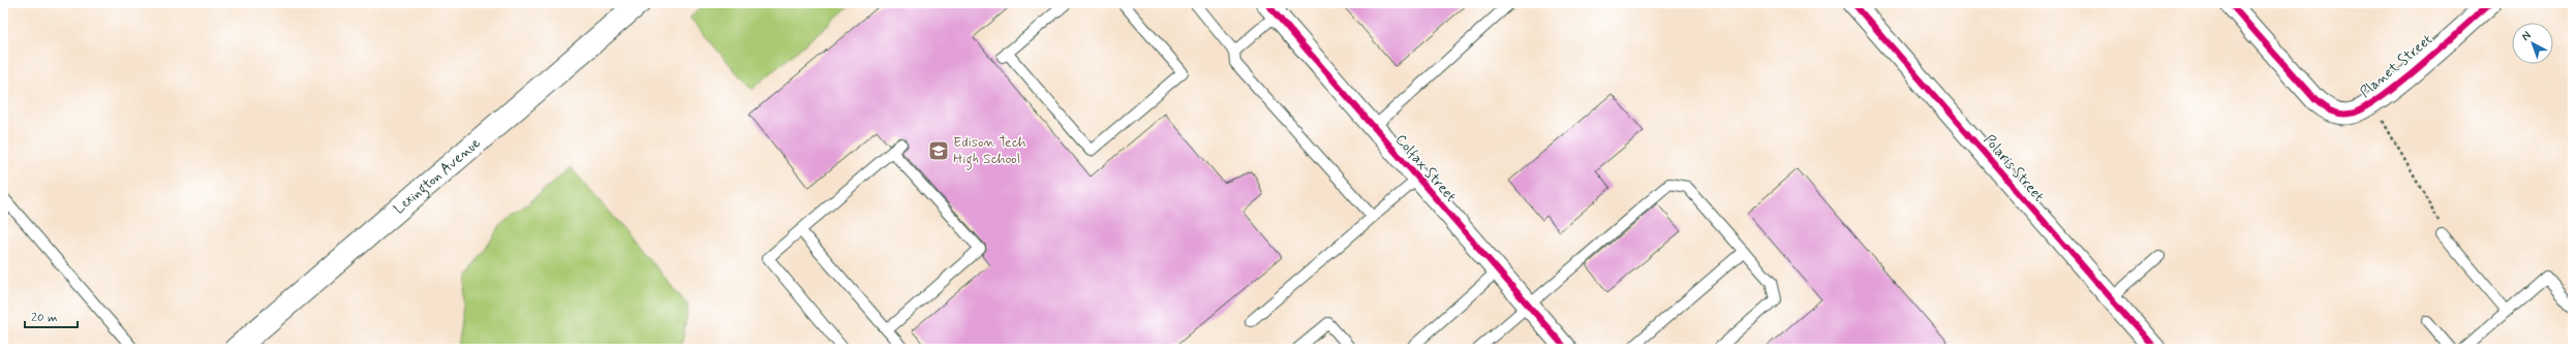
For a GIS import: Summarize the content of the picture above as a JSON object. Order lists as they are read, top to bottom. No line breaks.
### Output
{"streets":{"main road":["Lexington Avenue"],"street":["Planet Street","Colfax Street","Polaris Street"]},"places":{"school or university":["Edison Tech High School"]},"scale_bar":"20 m","north":"top left"}
